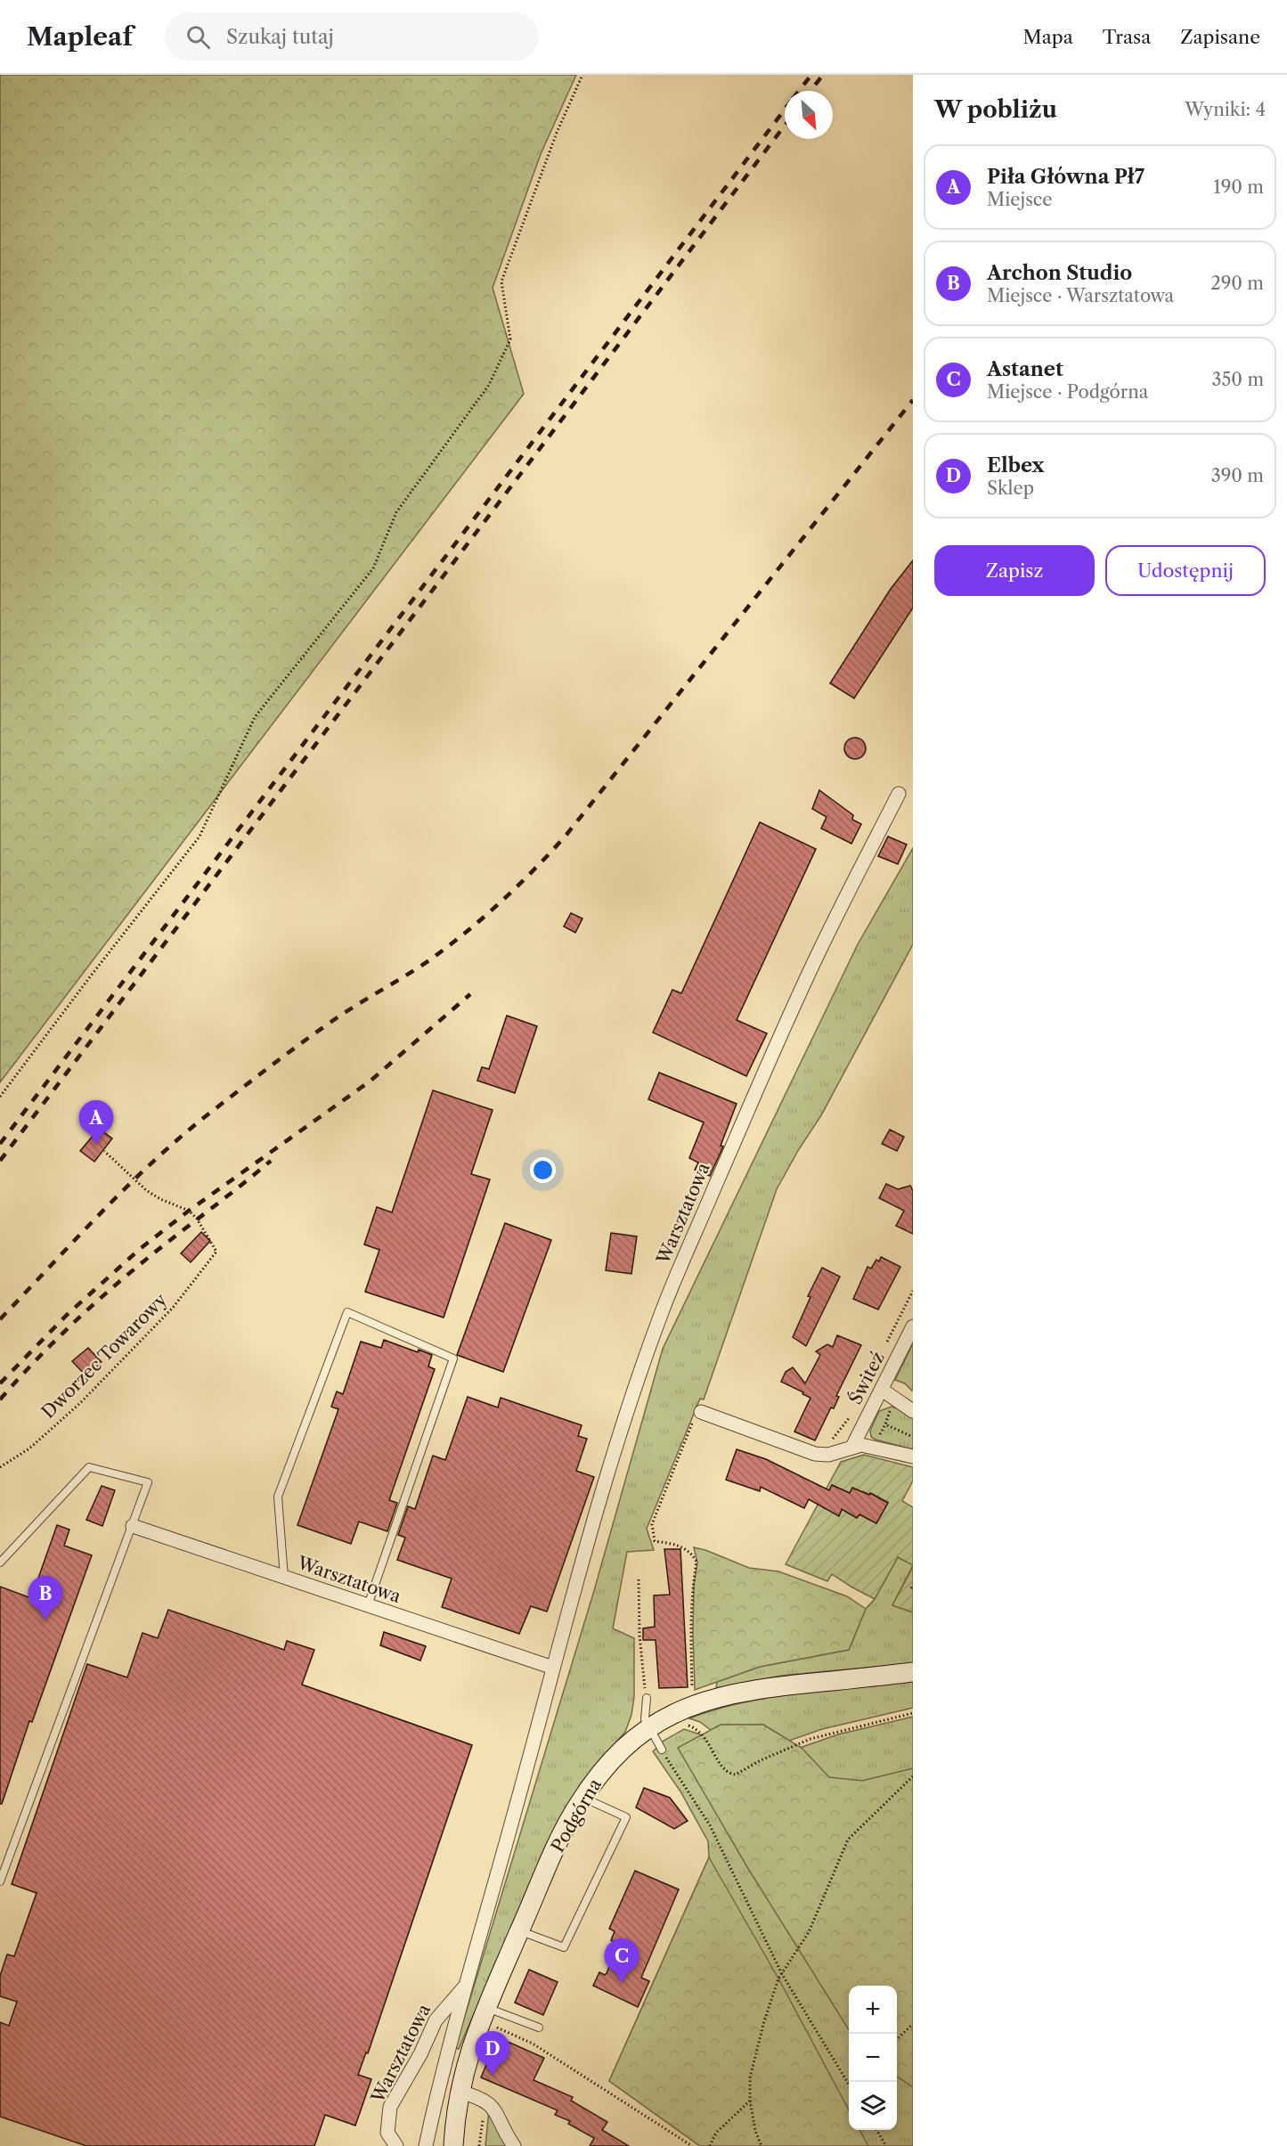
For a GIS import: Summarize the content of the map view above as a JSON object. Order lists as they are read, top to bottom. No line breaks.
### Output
{"streets":{"street":["Warsztatowa","Świteź","Podgórna"],"path":["Dworzec Towarowy"]},"north":"bottom right","page":{"header":"Mapleaf","search":"Szukaj tutaj","nav":["Mapa","Trasa","Zapisane"],"heading":["W pobliżu","Wyniki: 4"],"list":[{"mark":"A","name":"Piła Główna Pł7","note":"Miejsce","value":"190 m"},{"mark":"B","name":"Archon Studio","note":"Miejsce · Warsztatowa","value":"290 m"},{"mark":"C","name":"Astanet","note":"Miejsce · Podgórna","value":"350 m"},{"mark":"D","name":"Elbex","note":"Sklep","value":"390 m"}],"buttons":["Zapisz","Udostępnij"],"pins":["A","B","C","D"],"map_buttons":["+","−"]}}
